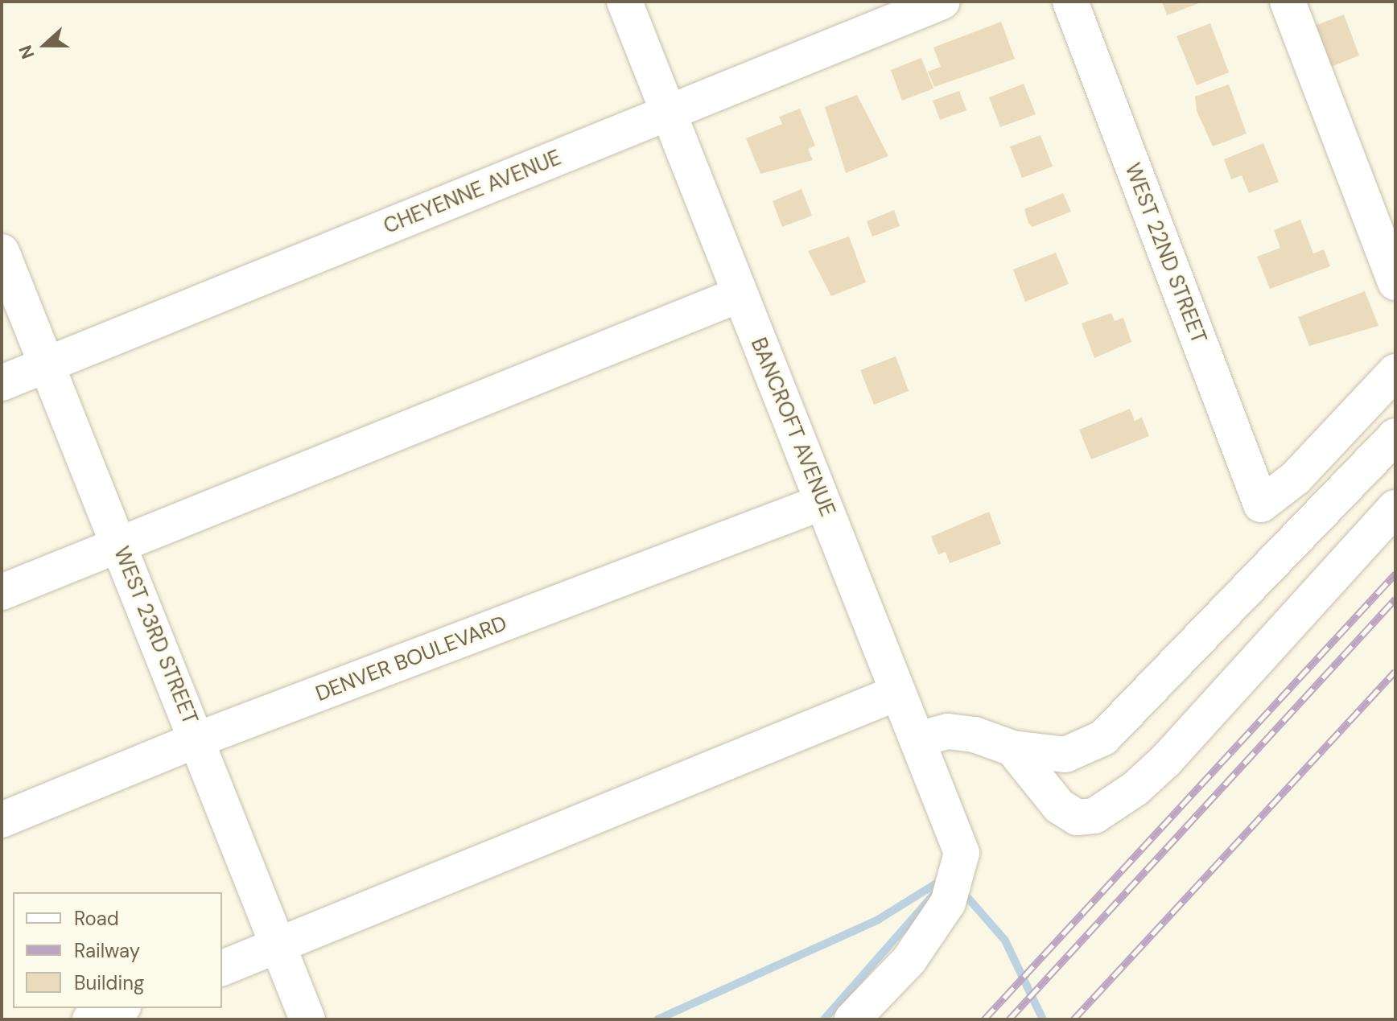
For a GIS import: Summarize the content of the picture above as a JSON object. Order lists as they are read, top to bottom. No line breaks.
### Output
{"streets":{"street":["CHEYENNE AVENUE","WEST 22ND STREET","BANCROFT AVENUE","WEST 23RD STREET","DENVER BOULEVARD"]},"crossings":[["CHEYENNE AVENUE","BANCROFT AVENUE"],["CHEYENNE AVENUE","WEST 23RD STREET"],["BANCROFT AVENUE","DENVER BOULEVARD"],["WEST 23RD STREET","DENVER BOULEVARD"]],"legend":["Road","Railway","Building"],"north":"left"}
